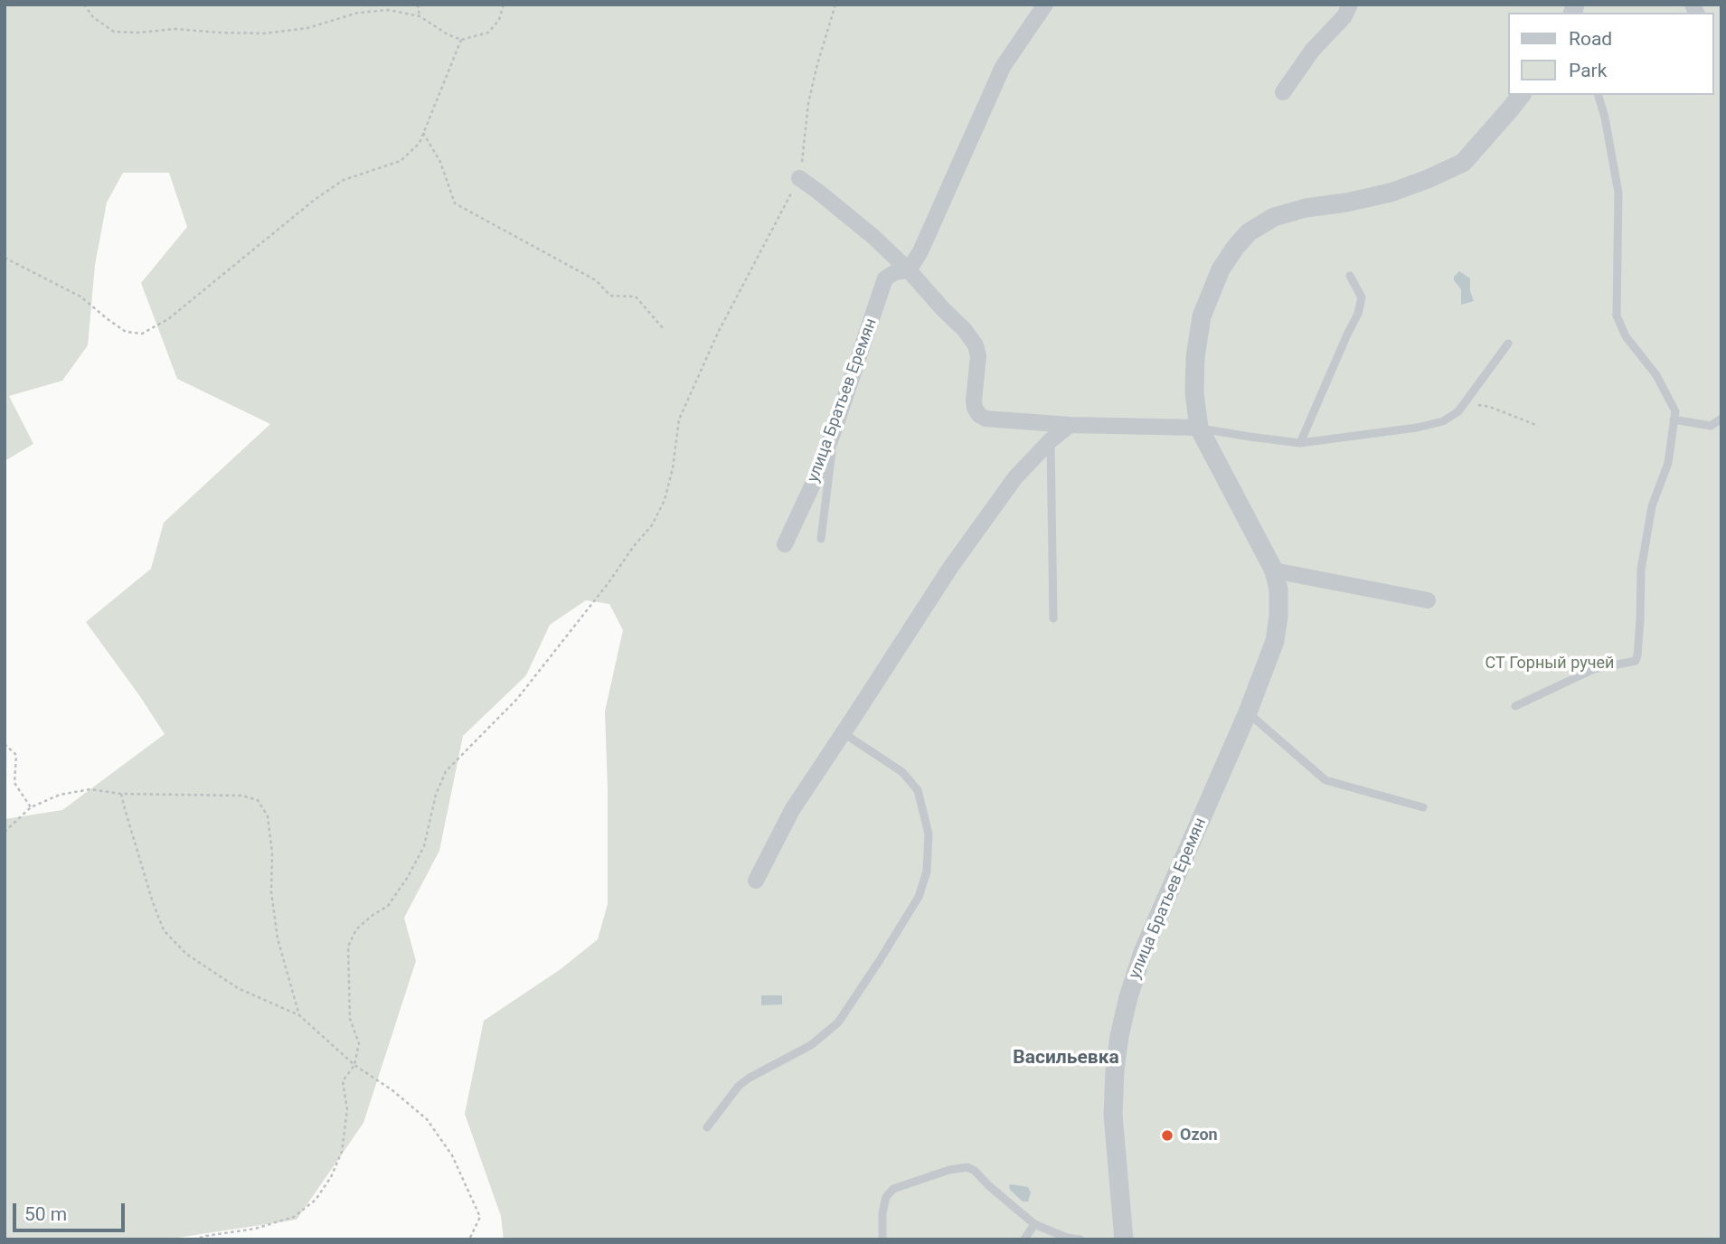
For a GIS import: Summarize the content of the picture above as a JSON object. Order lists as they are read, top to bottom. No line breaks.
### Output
{"streets":{"street":["улица Братьев Еремян"]},"districts":["Васильевка"],"parks":["СТ Горный ручей"],"places":["Ozon"],"legend":["Road","Park"],"scale_bar":"50 m"}
